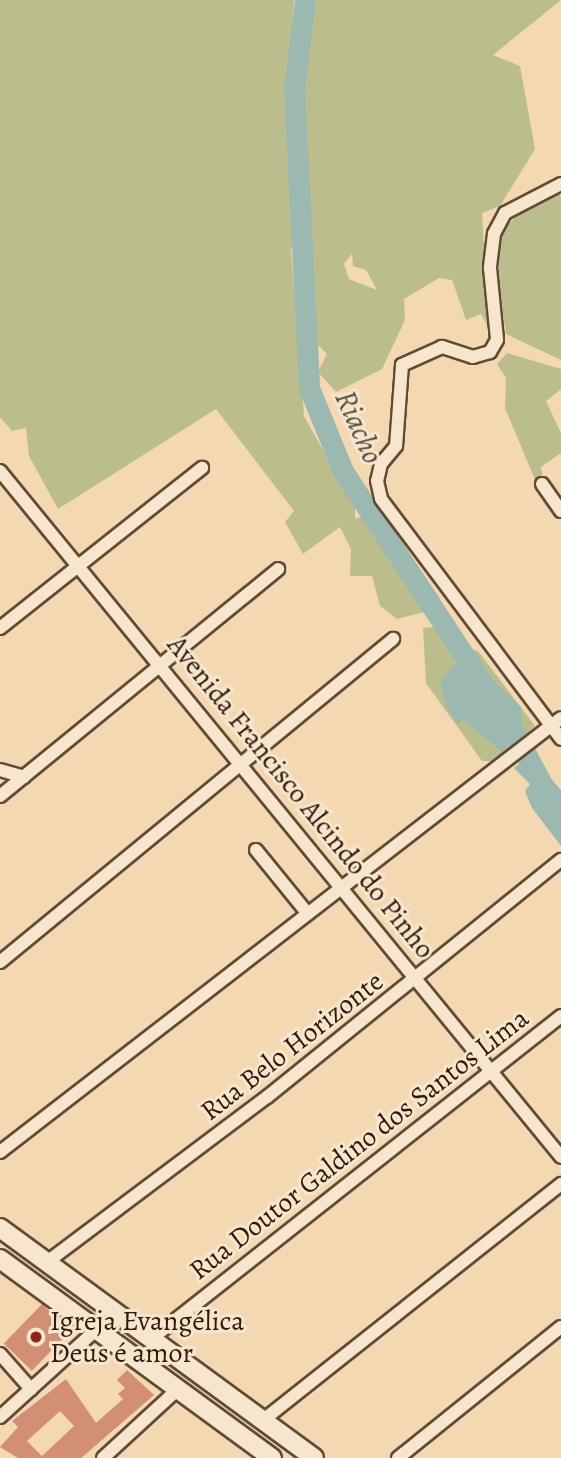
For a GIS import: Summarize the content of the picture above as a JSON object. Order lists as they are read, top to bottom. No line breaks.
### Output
{"streets":{"street":["Avenida Francisco Alcindo do Pinho","Rua Belo Horizonte","Rua Doutor Galdino dos Santos Lima"]},"crossings":[["Avenida Francisco Alcindo do Pinho","Rua Belo Horizonte"],["Avenida Francisco Alcindo do Pinho","Rua Doutor Galdino dos Santos Lima"]],"water":["Riacho"],"places":["Igreja Evangélica Deus é amor"]}
